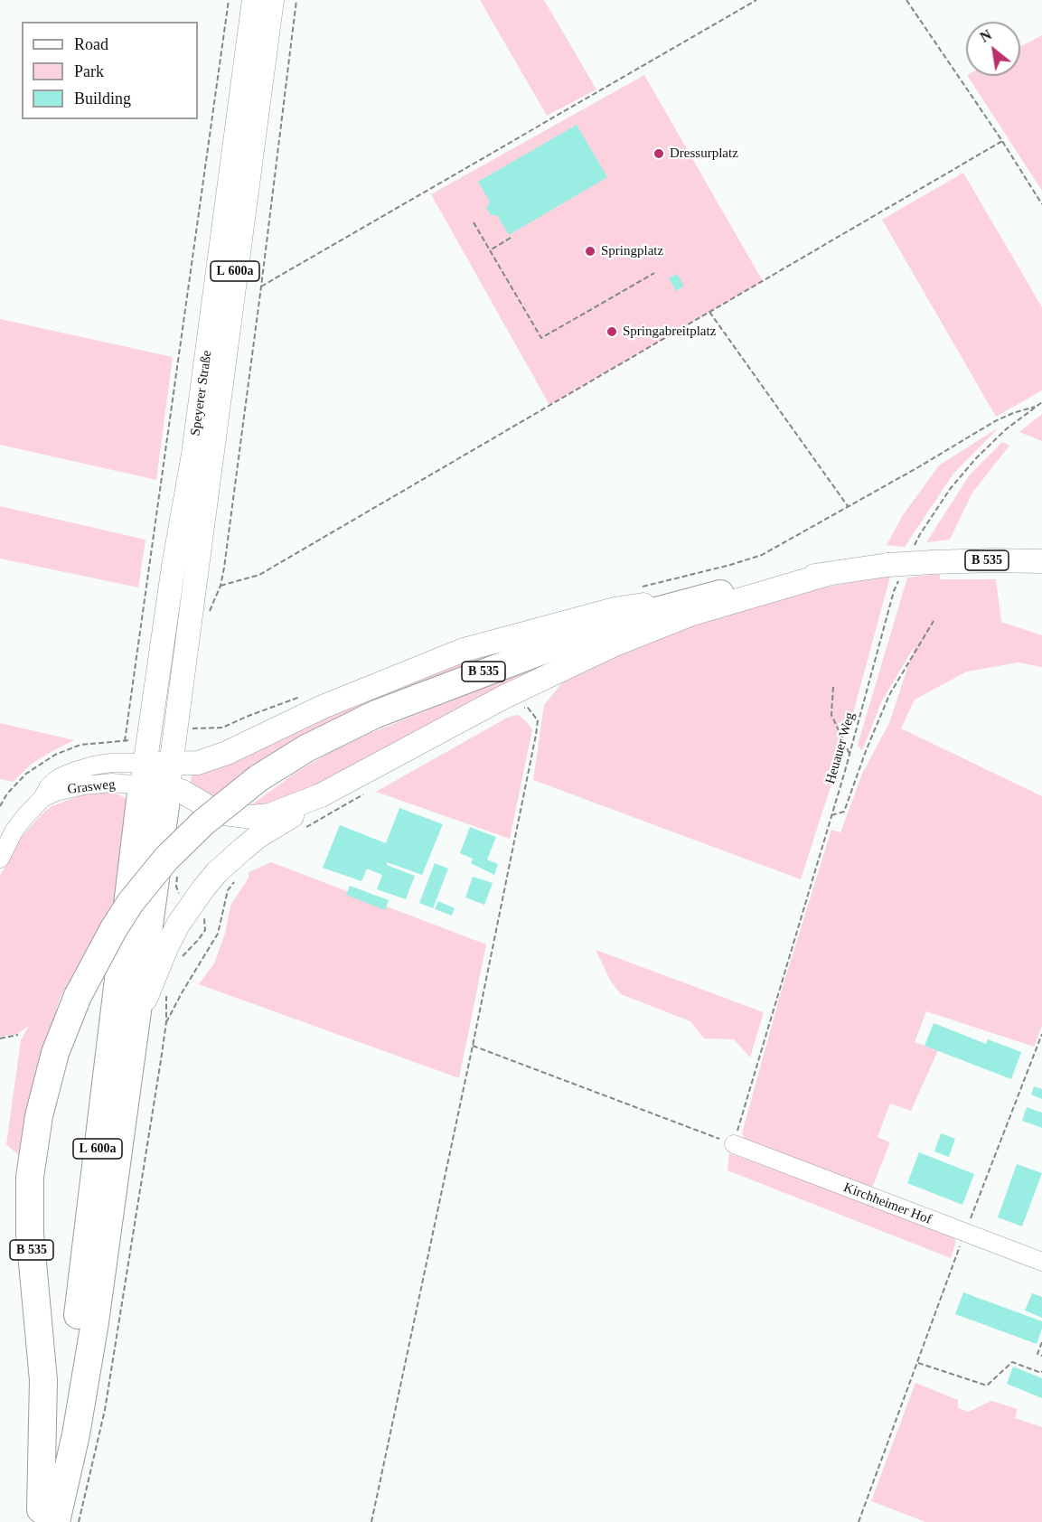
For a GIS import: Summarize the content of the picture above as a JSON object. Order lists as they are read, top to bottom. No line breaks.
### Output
{"streets":{"highway":["L 600a","B 535"],"main road":["Speyerer Straße"],"street":["Grasweg","Kirchheimer Hof"],"path":["Heuauer Weg"]},"crossings":[["L 600a","Speyerer Straße"],["L 600a","B 535"],["L 600a","Grasweg"],["Speyerer Straße","Grasweg"],["B 535","Heuauer Weg"],["Heuauer Weg","Kirchheimer Hof"]],"places":["Dressurplatz","Springplatz","Springabreitplatz"],"legend":["Road","Park","Building"],"north":"top left"}
